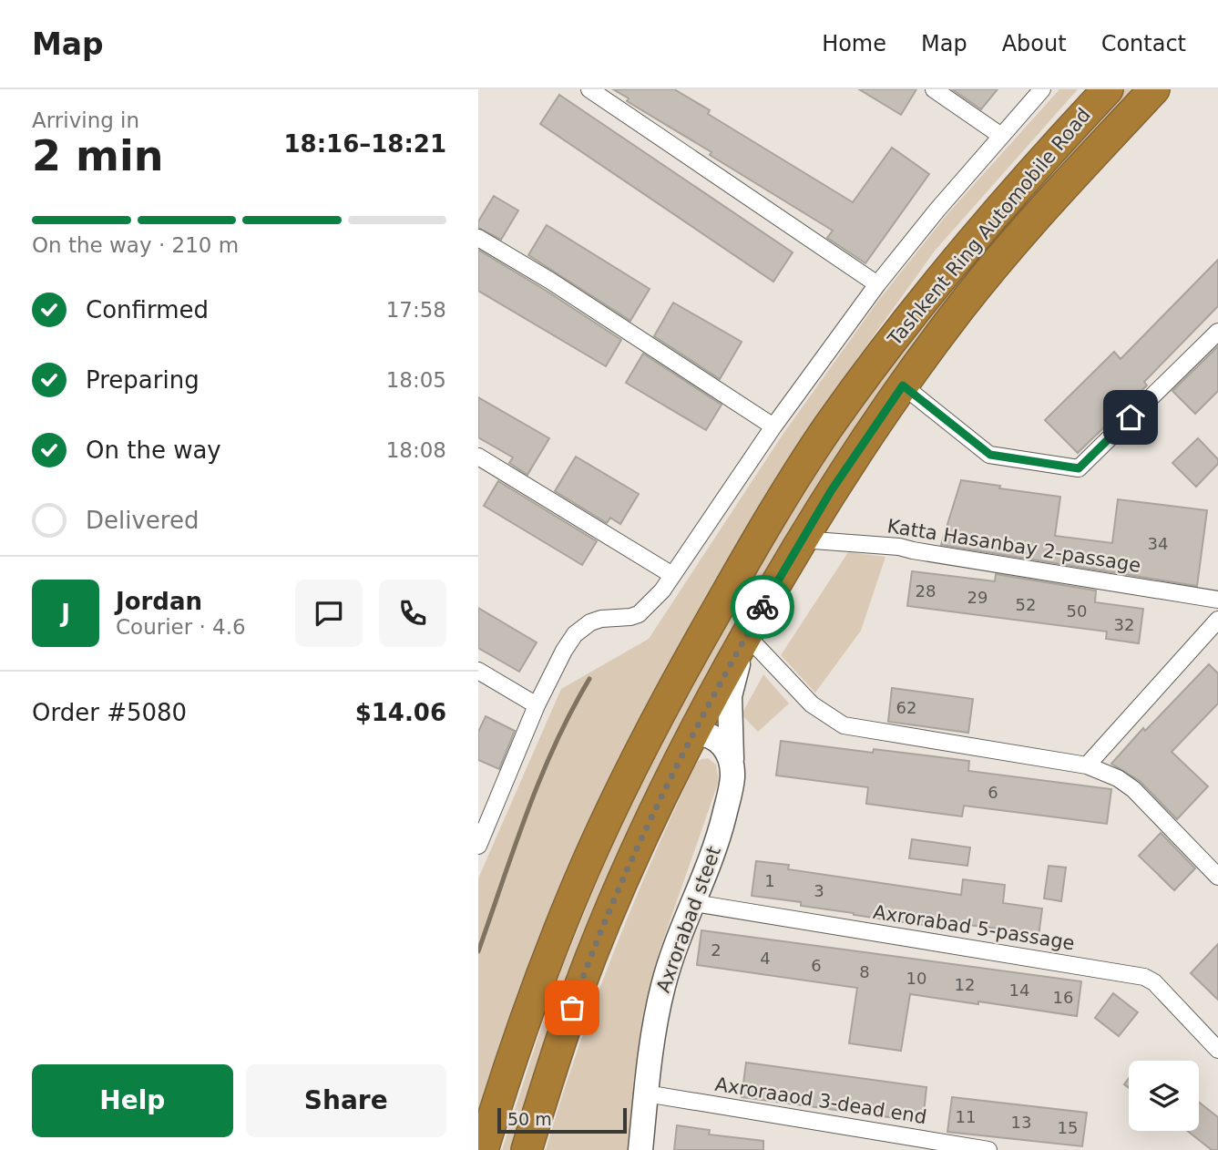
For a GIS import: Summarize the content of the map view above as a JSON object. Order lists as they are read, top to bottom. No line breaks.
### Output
{"streets":{"highway":["Tashkent Ring Automobile Road"],"street":["Katta Hasanbay 2-passage","Axrorаbаd steet","Axrorabad 5-passage","Axroraaod 3-dead end"]},"crossings":[["Tashkent Ring Automobile Road","Katta Hasanbay 2-passage"],["Tashkent Ring Automobile Road","Axrorаbаd steet"],["Axrorаbаd steet","Axrorabad 5-passage"],["Axrorаbаd steet","Axroraaod 3-dead end"]],"house_numbers":["34","28","29","52","50","32","62","6","1","3","2","4","6","8","10","12","14","16","11","13","15"],"scale_bar":"50 m","page":{"header":"Map","nav":["Home","Map","About","Contact"],"heading":["2 min","Arriving in","18:16–18:21"],"panel":["Jordan","Courier · 4.6","Order #5080","$14.06"],"bar":"On the way · 210 m","list":[["Confirmed","17:58"],["Preparing","18:05"],["On the way","18:08"],"Delivered"],"round":"J","buttons":["Help","Share"],"scale":"50 m"}}
